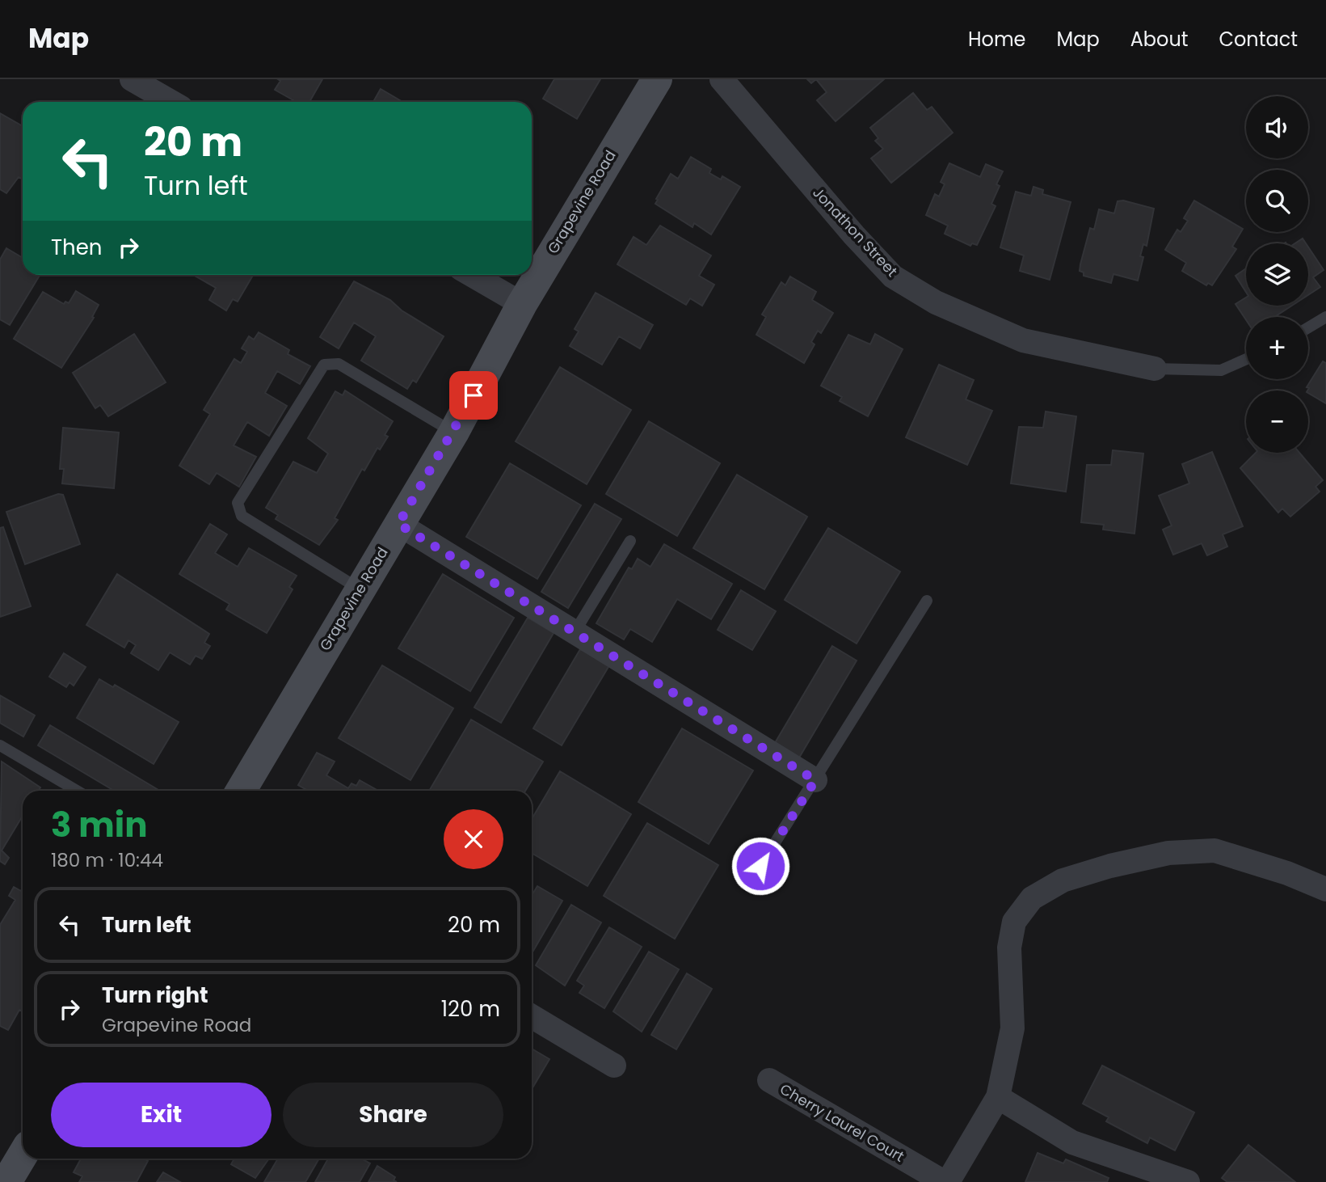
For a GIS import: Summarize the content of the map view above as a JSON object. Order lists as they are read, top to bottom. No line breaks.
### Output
{"streets":{"main road":["Grapevine Road"],"street":["Jonathon Street","Cherry Laurel Court"]},"page":{"header":"Map","nav":["Home","Map","About","Contact"],"map_buttons":["+","−"],"turn":["20 m","Turn left"],"then":"Then","heading":["3 min","180 m · 10:44"],"list":[{"name":"Turn left","value":"20 m"},{"name":"Turn right","note":"Grapevine Road","value":"120 m"}],"buttons":["Exit","Share"]}}
